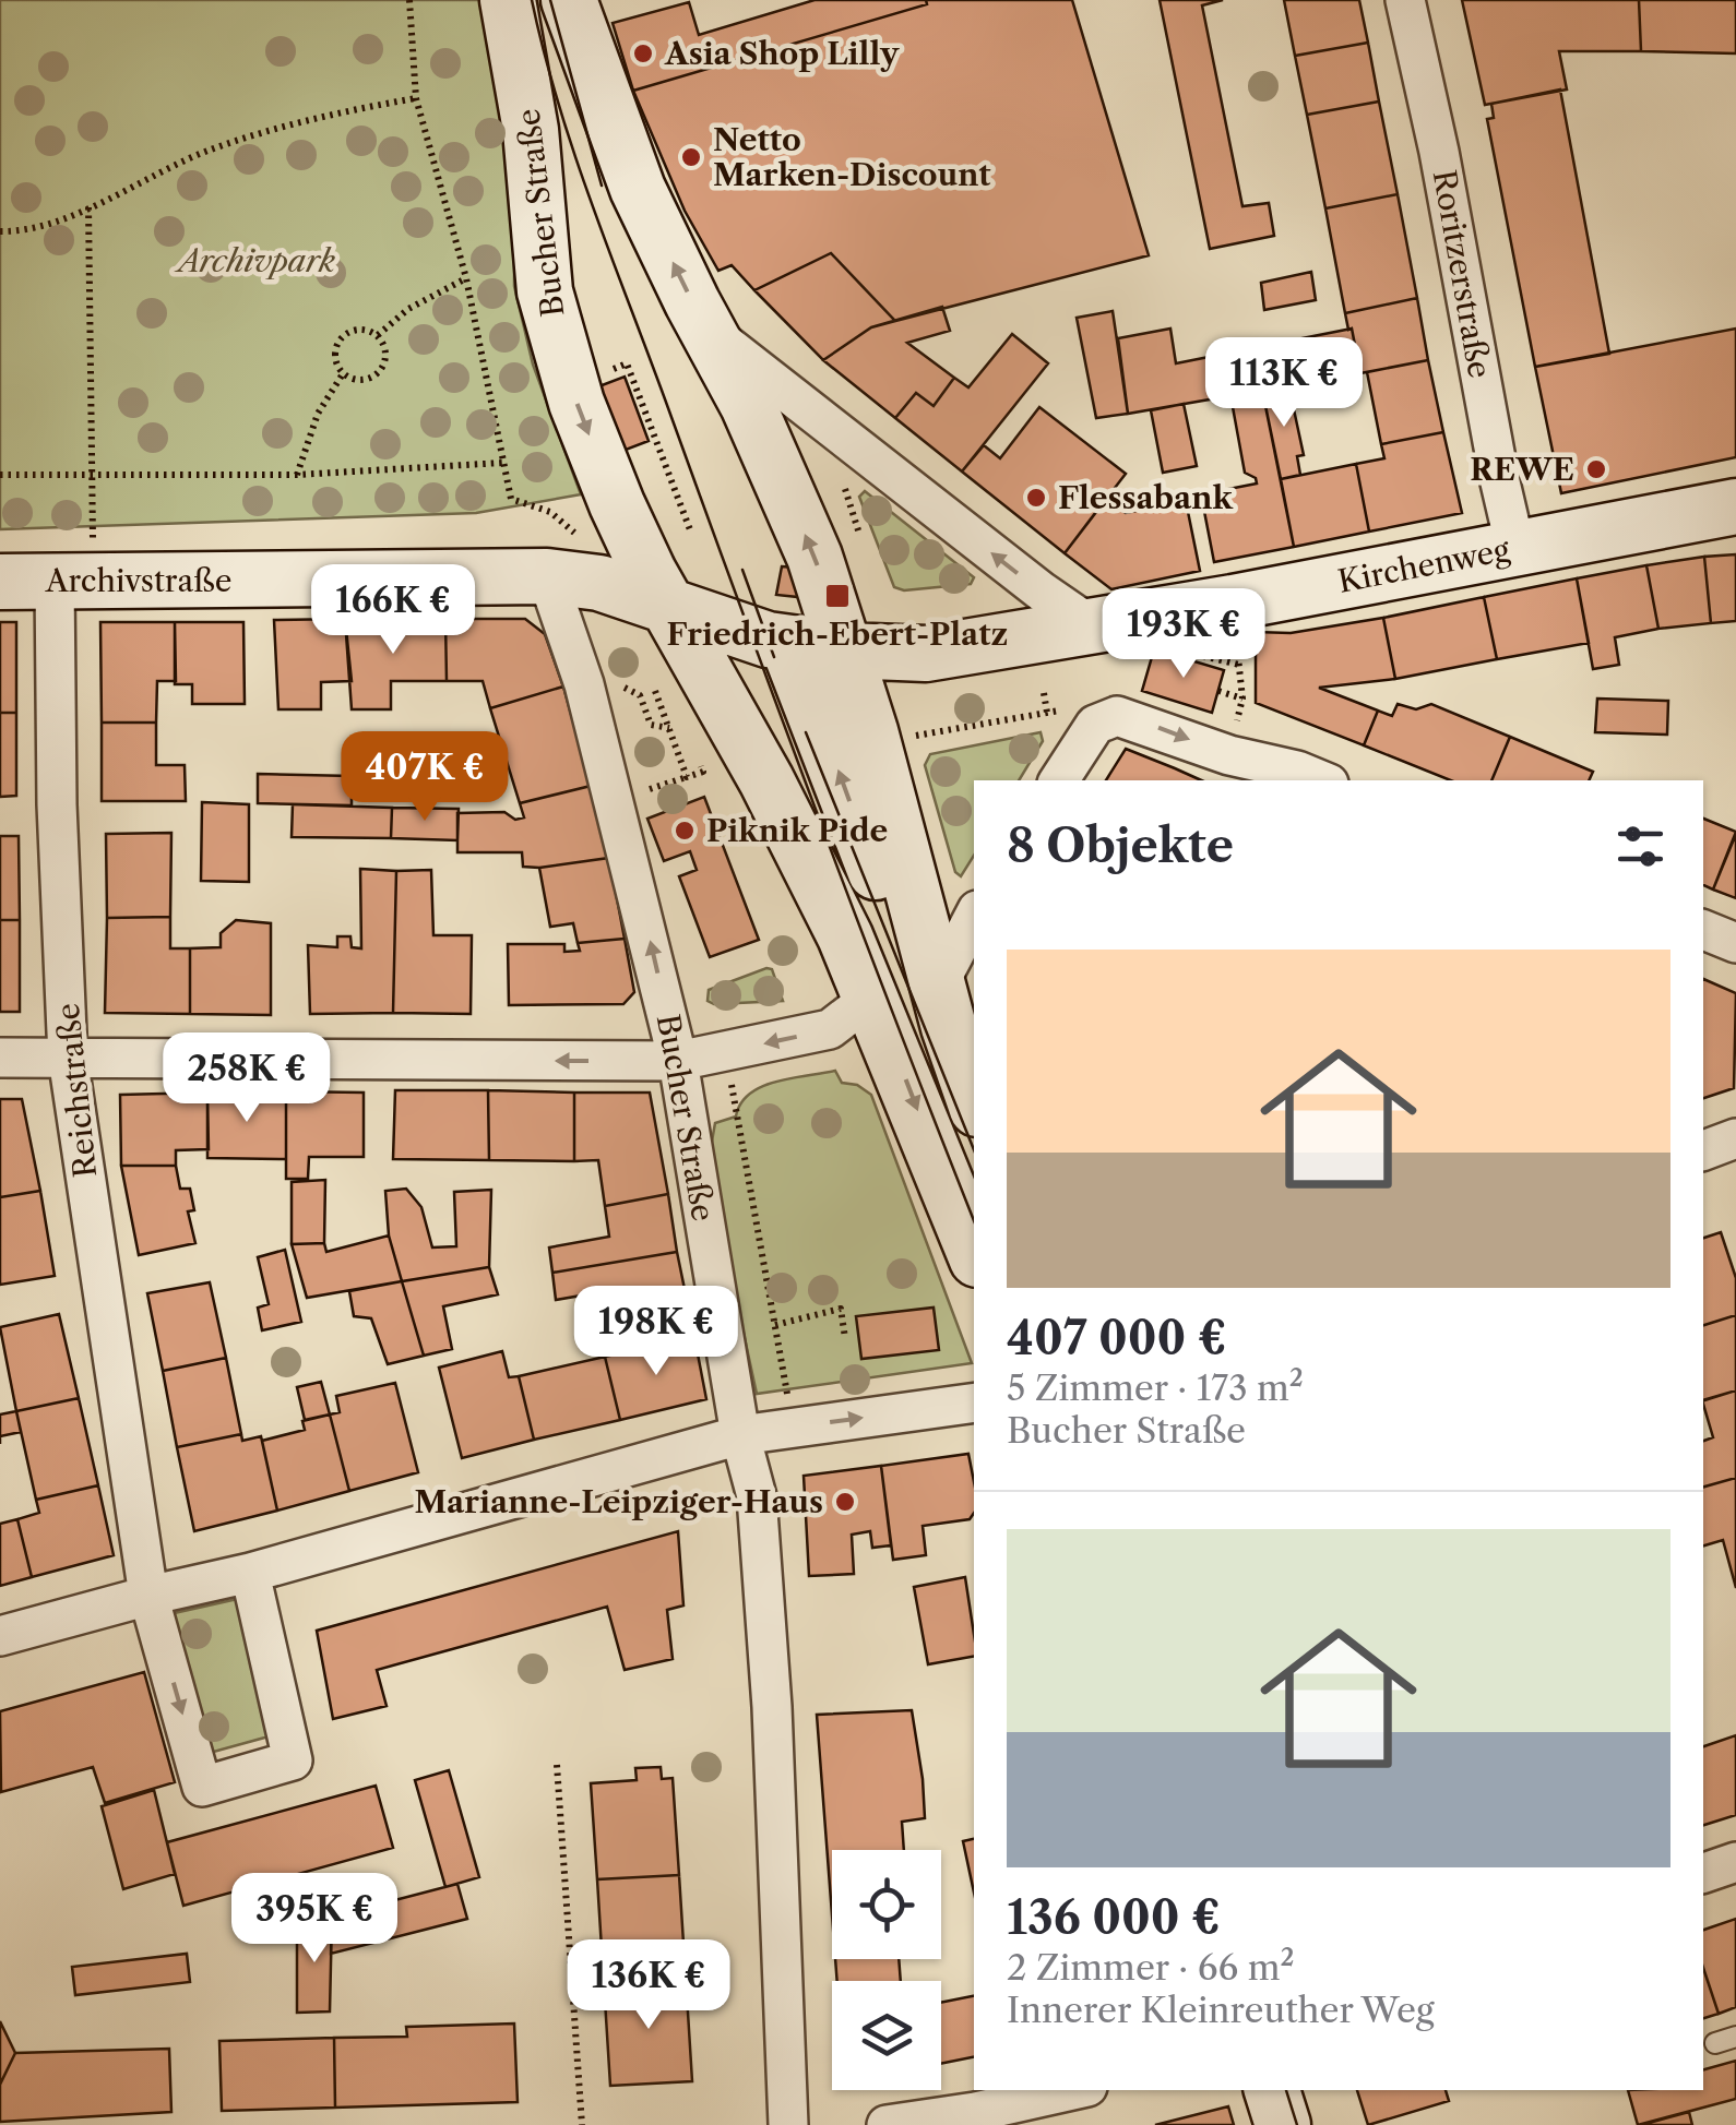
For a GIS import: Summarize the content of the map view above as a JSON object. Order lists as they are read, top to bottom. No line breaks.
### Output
{"streets":{"main road":["Bucher Straße","Kirchenweg","Archivstraße"],"street":["Roritzerstraße","Reichstraße"]},"crossings":[["Bucher Straße","Archivstraße"],["Roritzerstraße","Kirchenweg"],["Archivstraße","Reichstraße"]],"parks":["Archivpark"],"places":{"other":["Asia Shop Lilly","Netto Marken-Discount","REWE","Flessabank","Piknik Pide","Marianne-Leipziger-Haus"],"transit":["Friedrich-Ebert-Platz"]},"page":{"price":["113K €","166K €","193K €","407K €","258K €","198K €","395K €","136K €"],"heading":"8 Objekte","list":[{"name":"407 000 €","note":"5 Zimmer · 173 m² · Bucher Straße"},{"name":"136 000 €","note":"2 Zimmer · 66 m² · Innerer Kleinreuther Weg"}]}}
